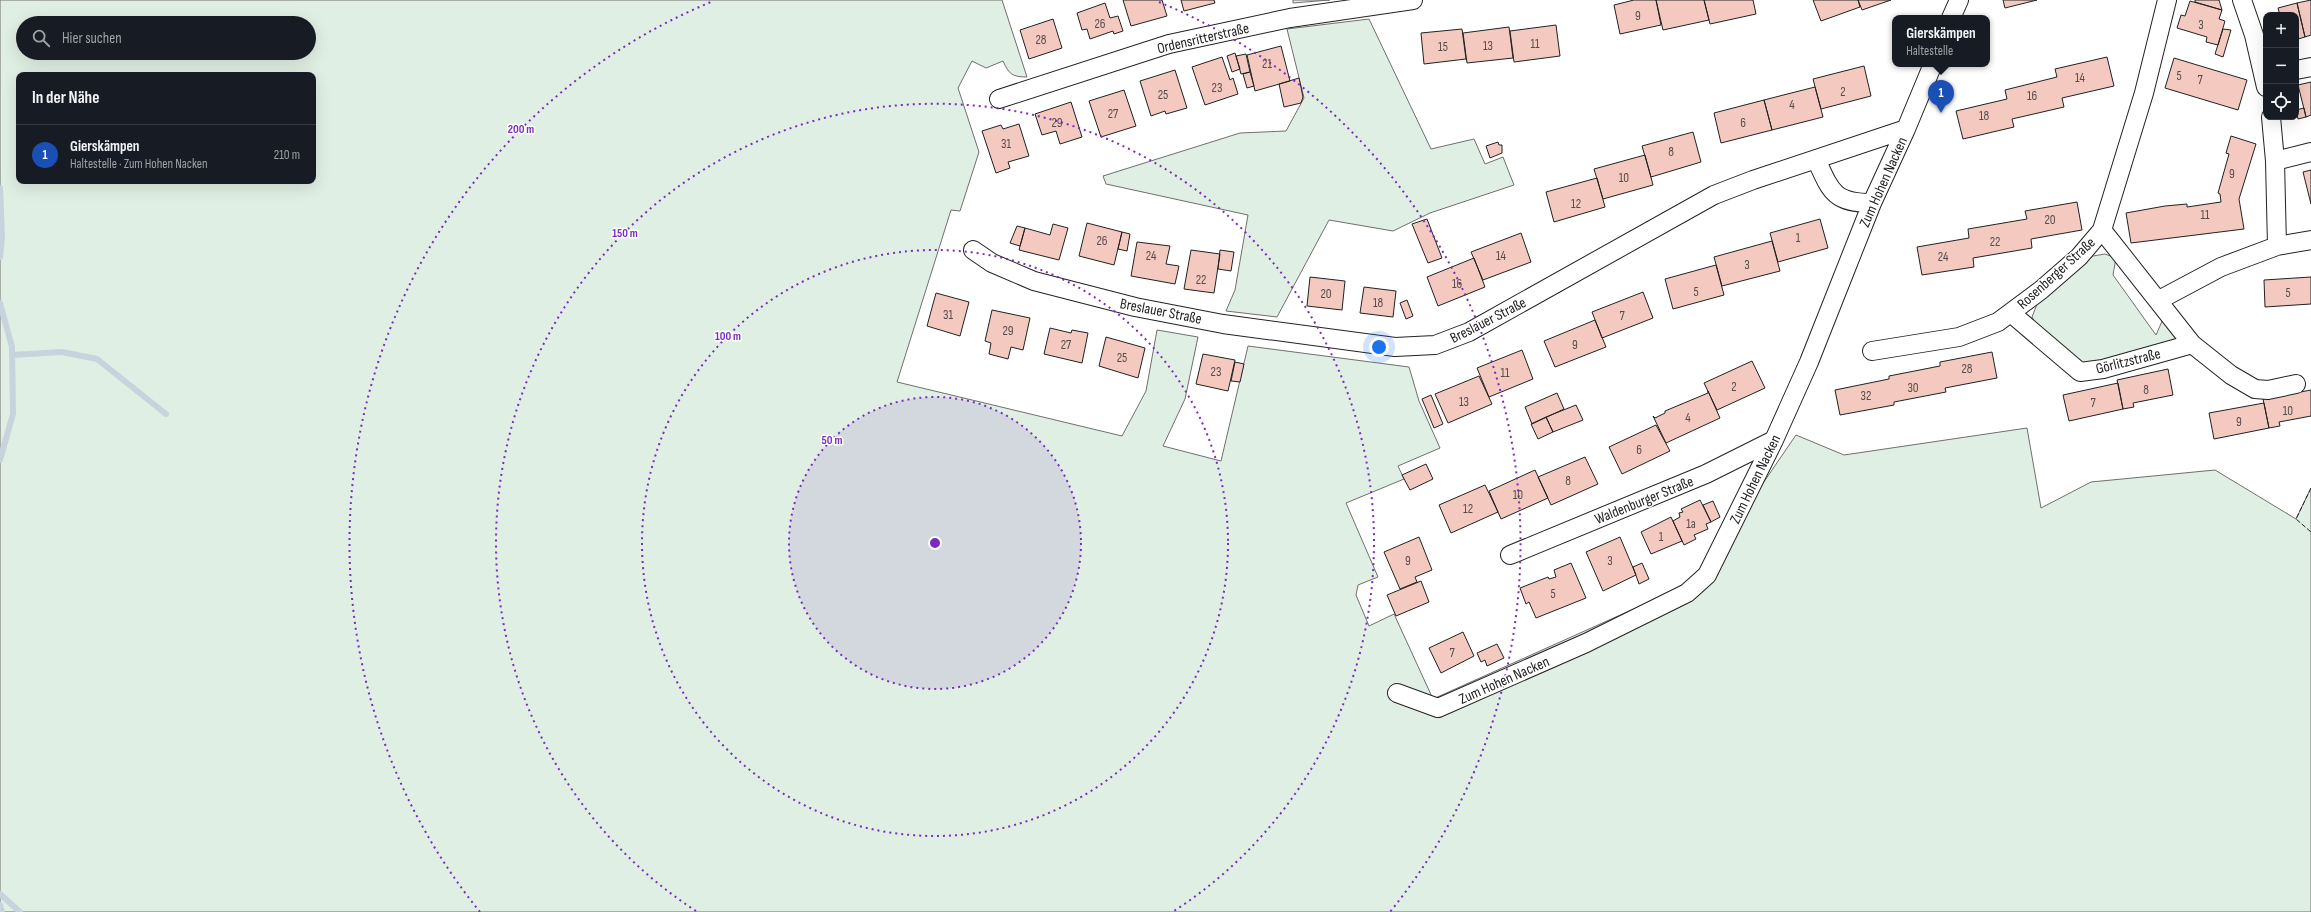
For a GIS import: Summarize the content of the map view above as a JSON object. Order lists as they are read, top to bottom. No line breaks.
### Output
{"streets":{"street":["Ordensritterstraße","Zum Hohen Nacken","Rosenberger Straße","Breslauer Straße","Görlitzstraße","Waldenburger Straße"]},"crossings":[["Zum Hohen Nacken","Breslauer Straße"],["Zum Hohen Nacken","Waldenburger Straße"],["Rosenberger Straße","Görlitzstraße"]],"house_numbers":["9","26","3","28","11","13","15","21","5","14","7","23","2","25","16","4","27","18","29","6","31","8","9","10","12","11","20","1","26","22","24","14","24","3","22","16","5","5","20","18","31","7","29","27","9","25","28","23","11","2","30","8","32","13","7","10","4","9","6","8","10","12","1a","1","9","3","5","7"],"page":{"map_buttons":["+","−"],"popup":["Gierskämpen","Haltestelle"],"search":"Hier suchen","heading":"In der Nähe","pins":"1","list":[{"mark":"1","name":"Gierskämpen","note":"Haltestelle · Zum Hohen Nacken","value":"210 m"}]},"rings":["200 m","150 m","100 m","50 m"]}
